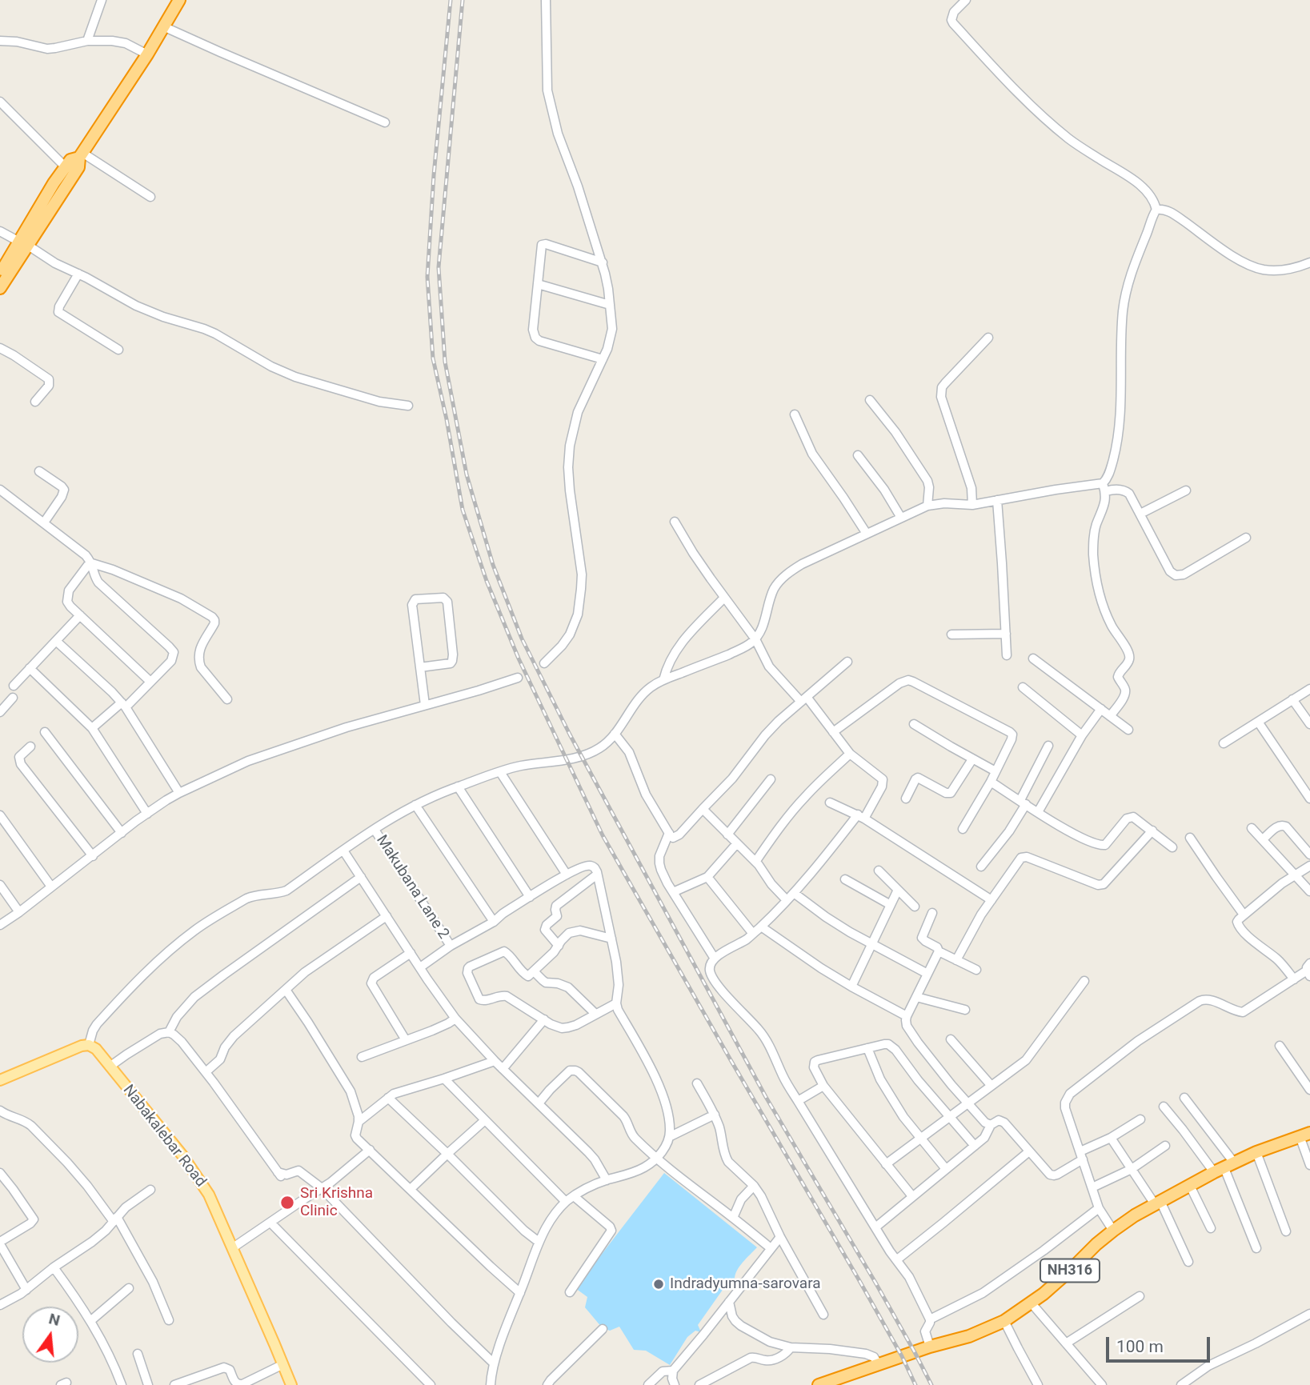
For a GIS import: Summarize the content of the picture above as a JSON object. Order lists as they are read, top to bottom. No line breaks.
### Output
{"streets":{"highway":["NH316"],"main road":["Nabakalebar Road"],"street":["Makubana Lane 2"]},"places":["Sri Krishna Clinic","Indradyumna-sarovara"],"scale_bar":"100 m","north":"top"}
